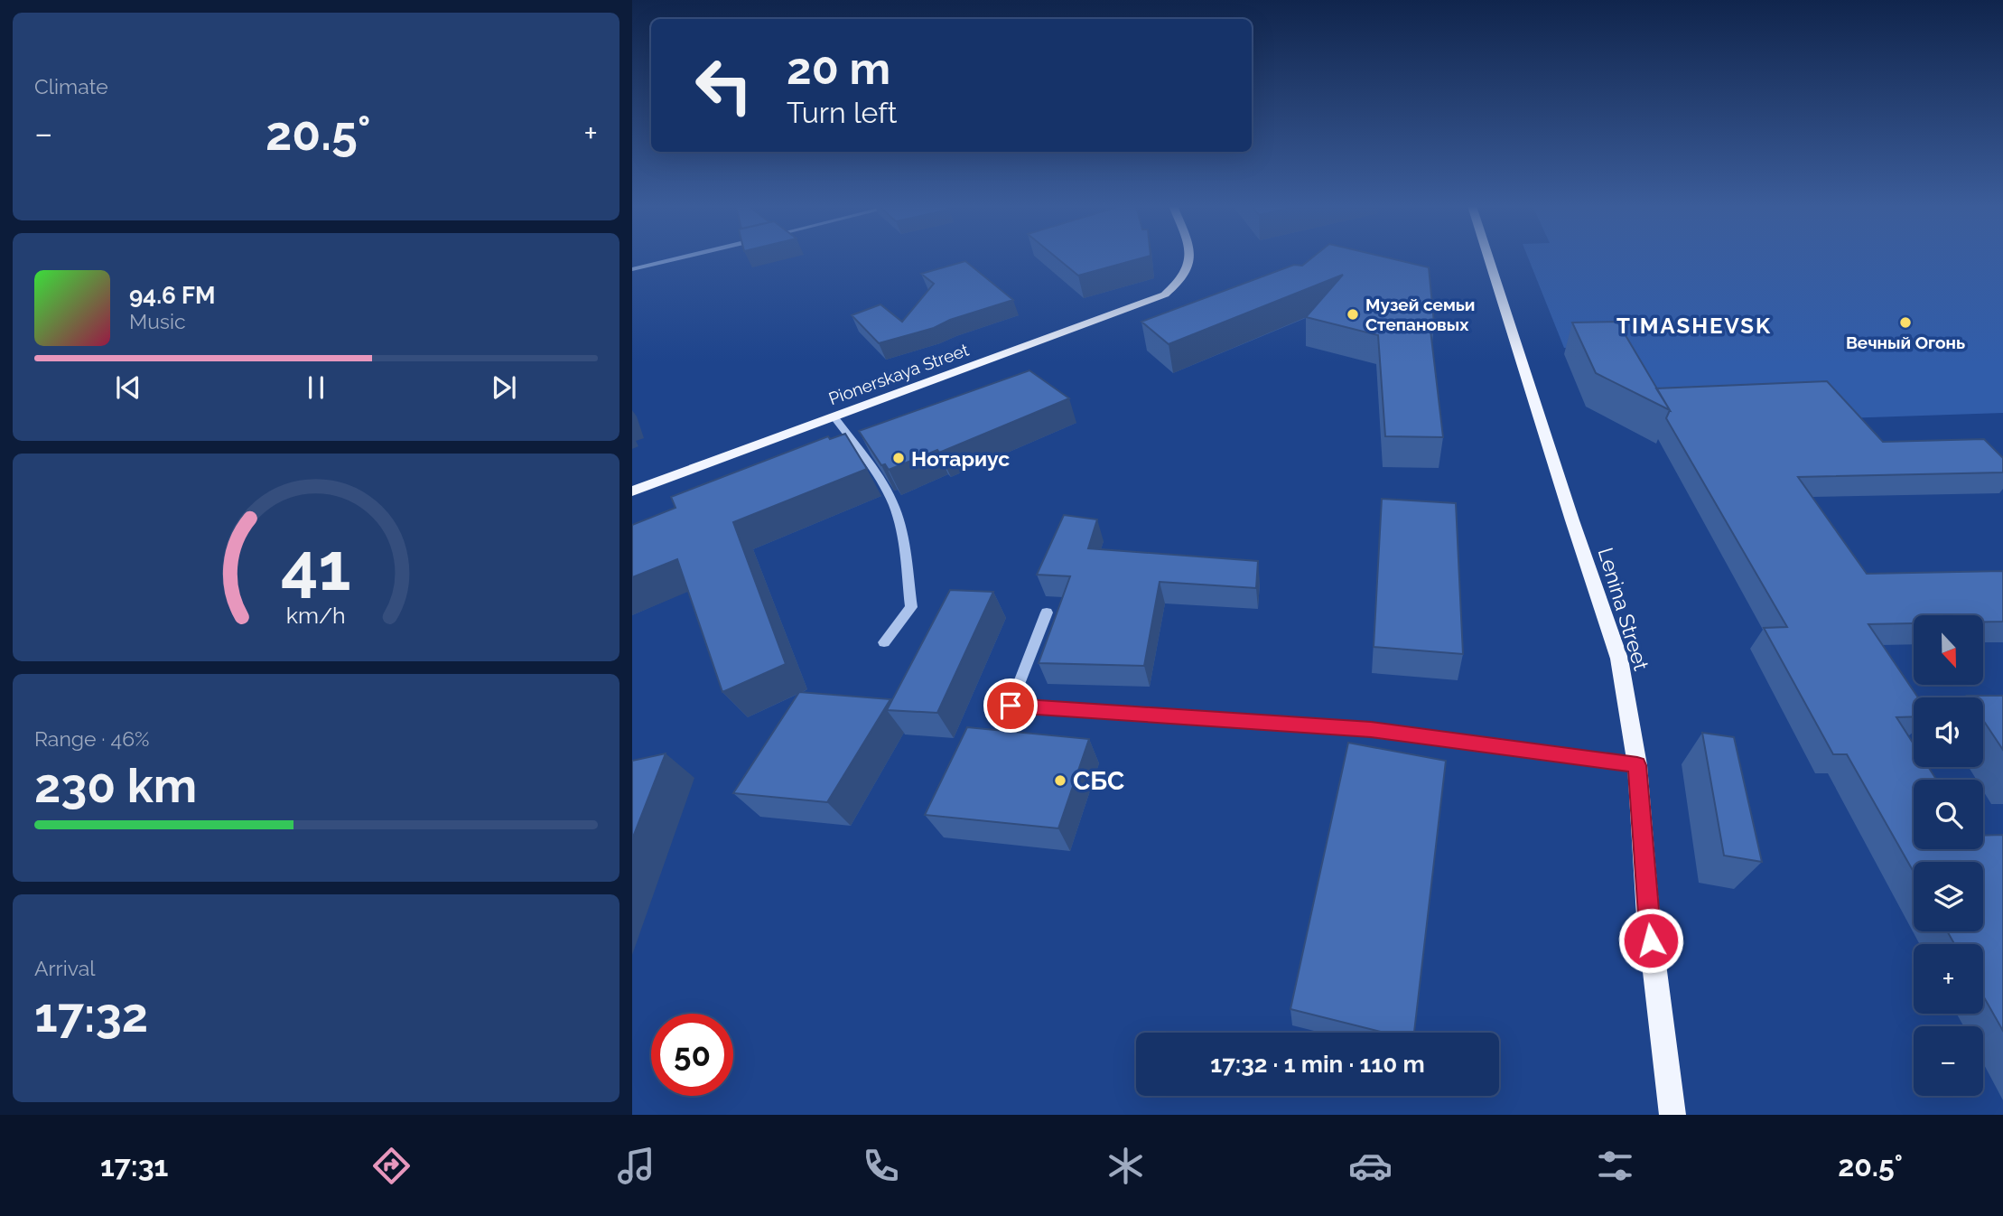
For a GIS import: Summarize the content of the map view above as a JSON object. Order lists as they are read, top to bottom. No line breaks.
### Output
{"streets":{"main road":["Pionerskaya Street","Lenina Street"]},"districts":["TIMASHEVSK"],"places":["Музей семьи Степановых","Вечный Огонь","Нотариус","СБС"],"north":"bottom","page":{"tile":["Climate",["Range · 46%","230 km"],["Arrival","17:32"]],"turn":["20 m","Turn left"],"heat":["−","20.5°","+"],"song":["94.6 FM","Music"],"map_buttons":["+","−"],"limit":"50","trip":"17:32 · 1 min · 110 m","tabs":["17:31","20.5°"],"gauge":["41","km/h"]}}
